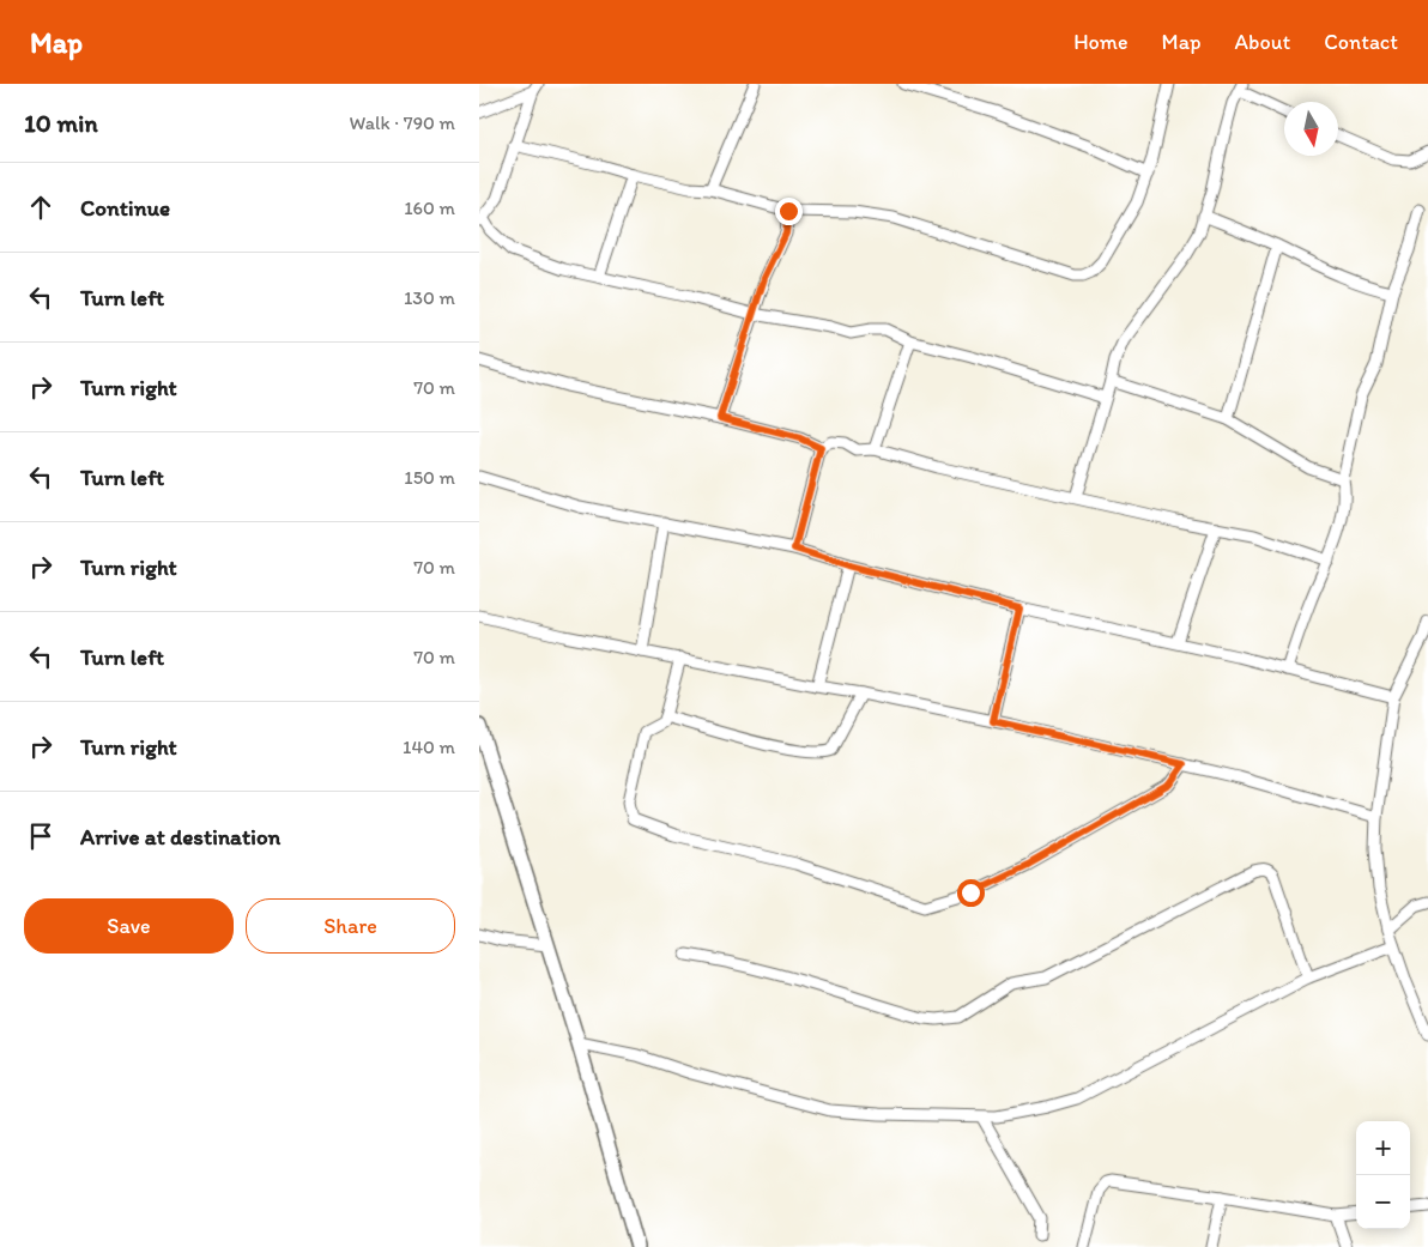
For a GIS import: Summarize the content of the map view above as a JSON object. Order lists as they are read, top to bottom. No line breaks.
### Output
{"north":"bottom","page":{"header":"Map","nav":["Home","Map","About","Contact"],"heading":["10 min","Walk · 790 m"],"list":[["Continue","160 m"],["Turn left","130 m"],["Turn right","70 m"],["Turn left","150 m"],["Turn right","70 m"],["Turn left","70 m"],["Turn right","140 m"],"Arrive at destination"],"buttons":["Save","Share"],"map_buttons":["+","−"]}}
